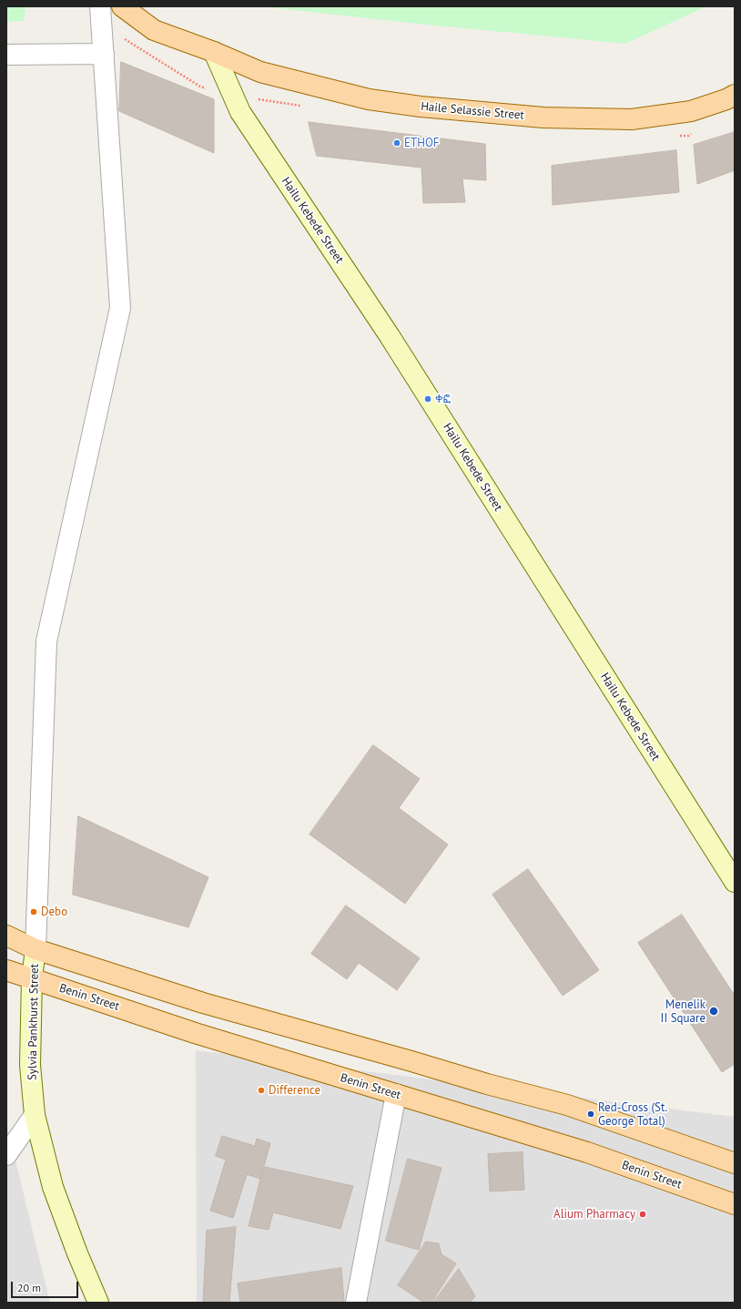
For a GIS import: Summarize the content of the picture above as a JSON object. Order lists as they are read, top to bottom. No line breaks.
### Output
{"streets":{"main road":["Haile Selassie Street","Hailu Kebede Street","Benin Street","Sylvia Pankhurst Street"]},"crossings":[["Haile Selassie Street","Hailu Kebede Street"],["Benin Street","Sylvia Pankhurst Street"]],"places":["ETHOF","ቀፎ","Debo","Menelik II Square","Difference","Red-Cross (St. George Total)","Alium Pharmacy"],"scale_bar":"20 m"}
